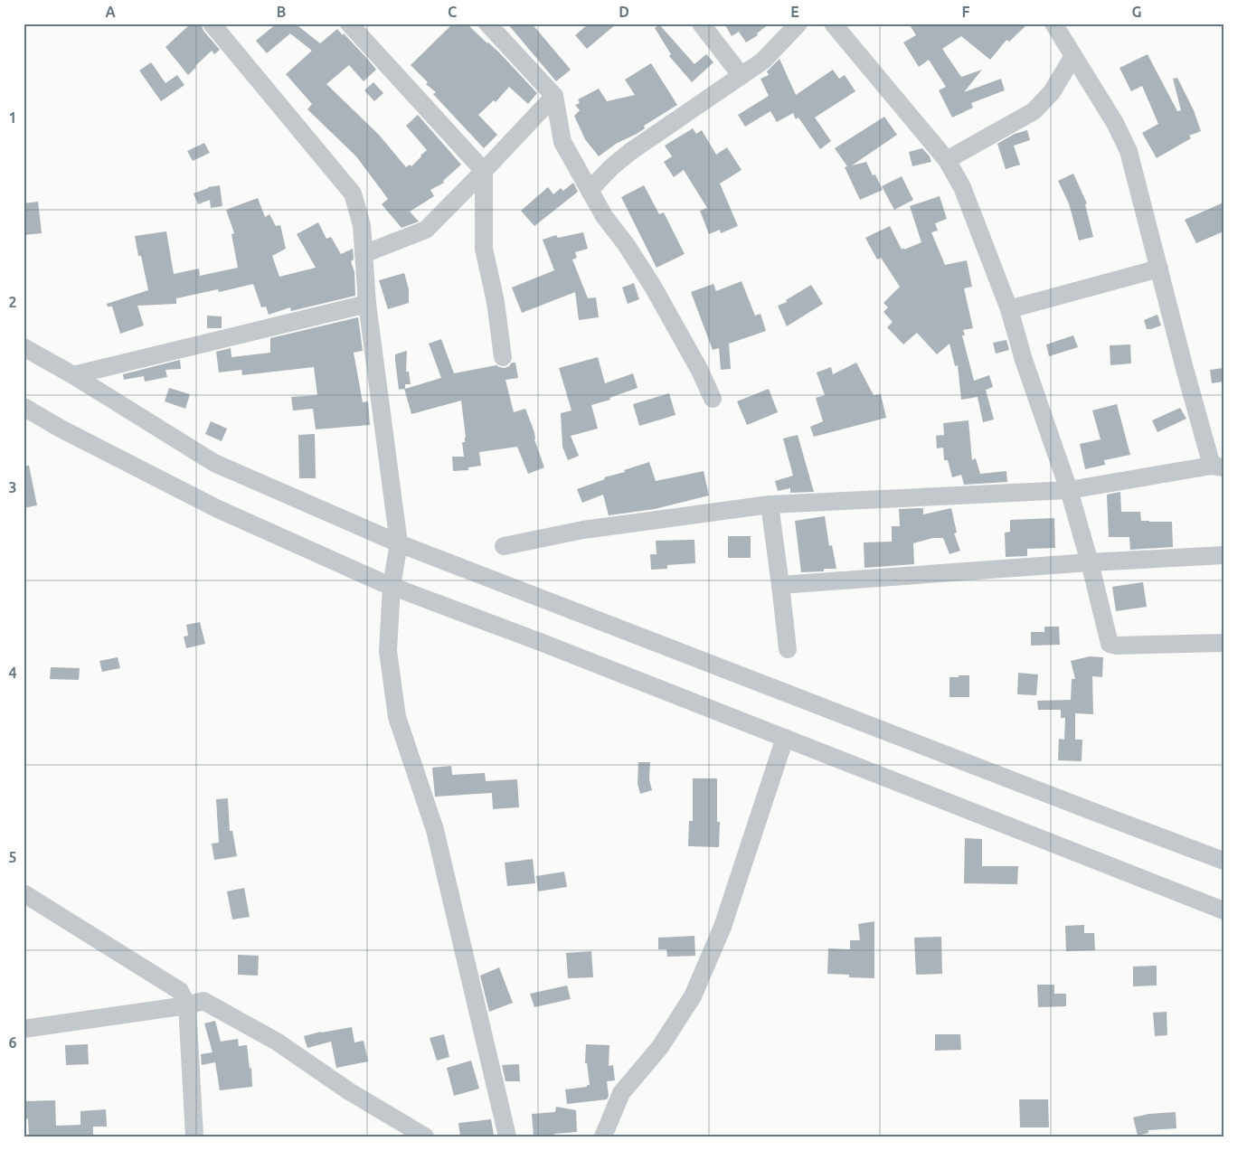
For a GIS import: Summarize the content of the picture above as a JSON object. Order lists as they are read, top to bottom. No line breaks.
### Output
{"grid":{"columns":["A","B","C","D","E","F","G"],"rows":["1","2","3","4","5","6"]}}
